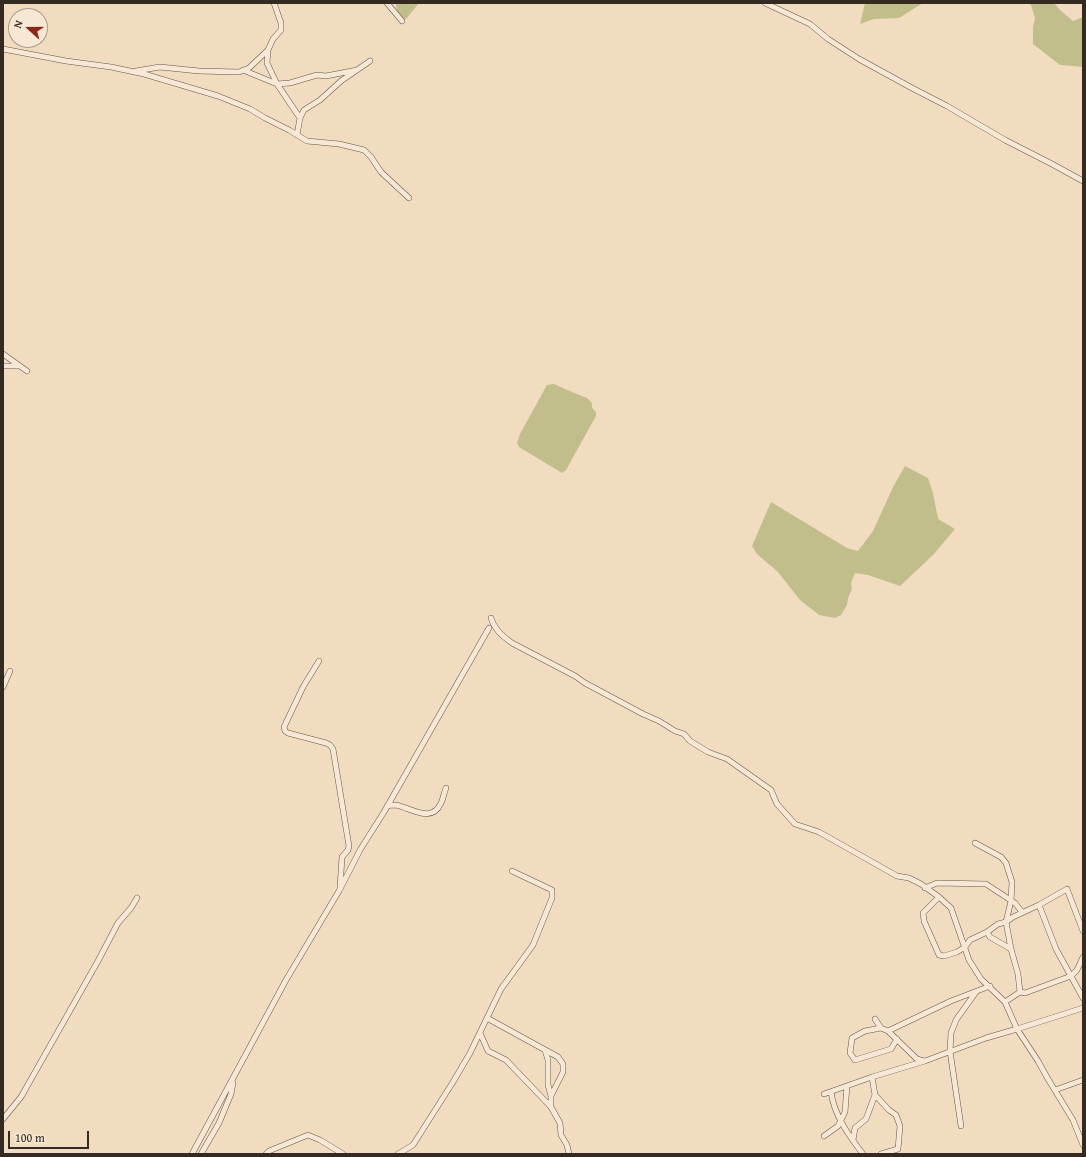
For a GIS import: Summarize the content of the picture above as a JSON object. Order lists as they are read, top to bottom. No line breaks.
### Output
{"scale_bar":"100 m","north":"left"}
